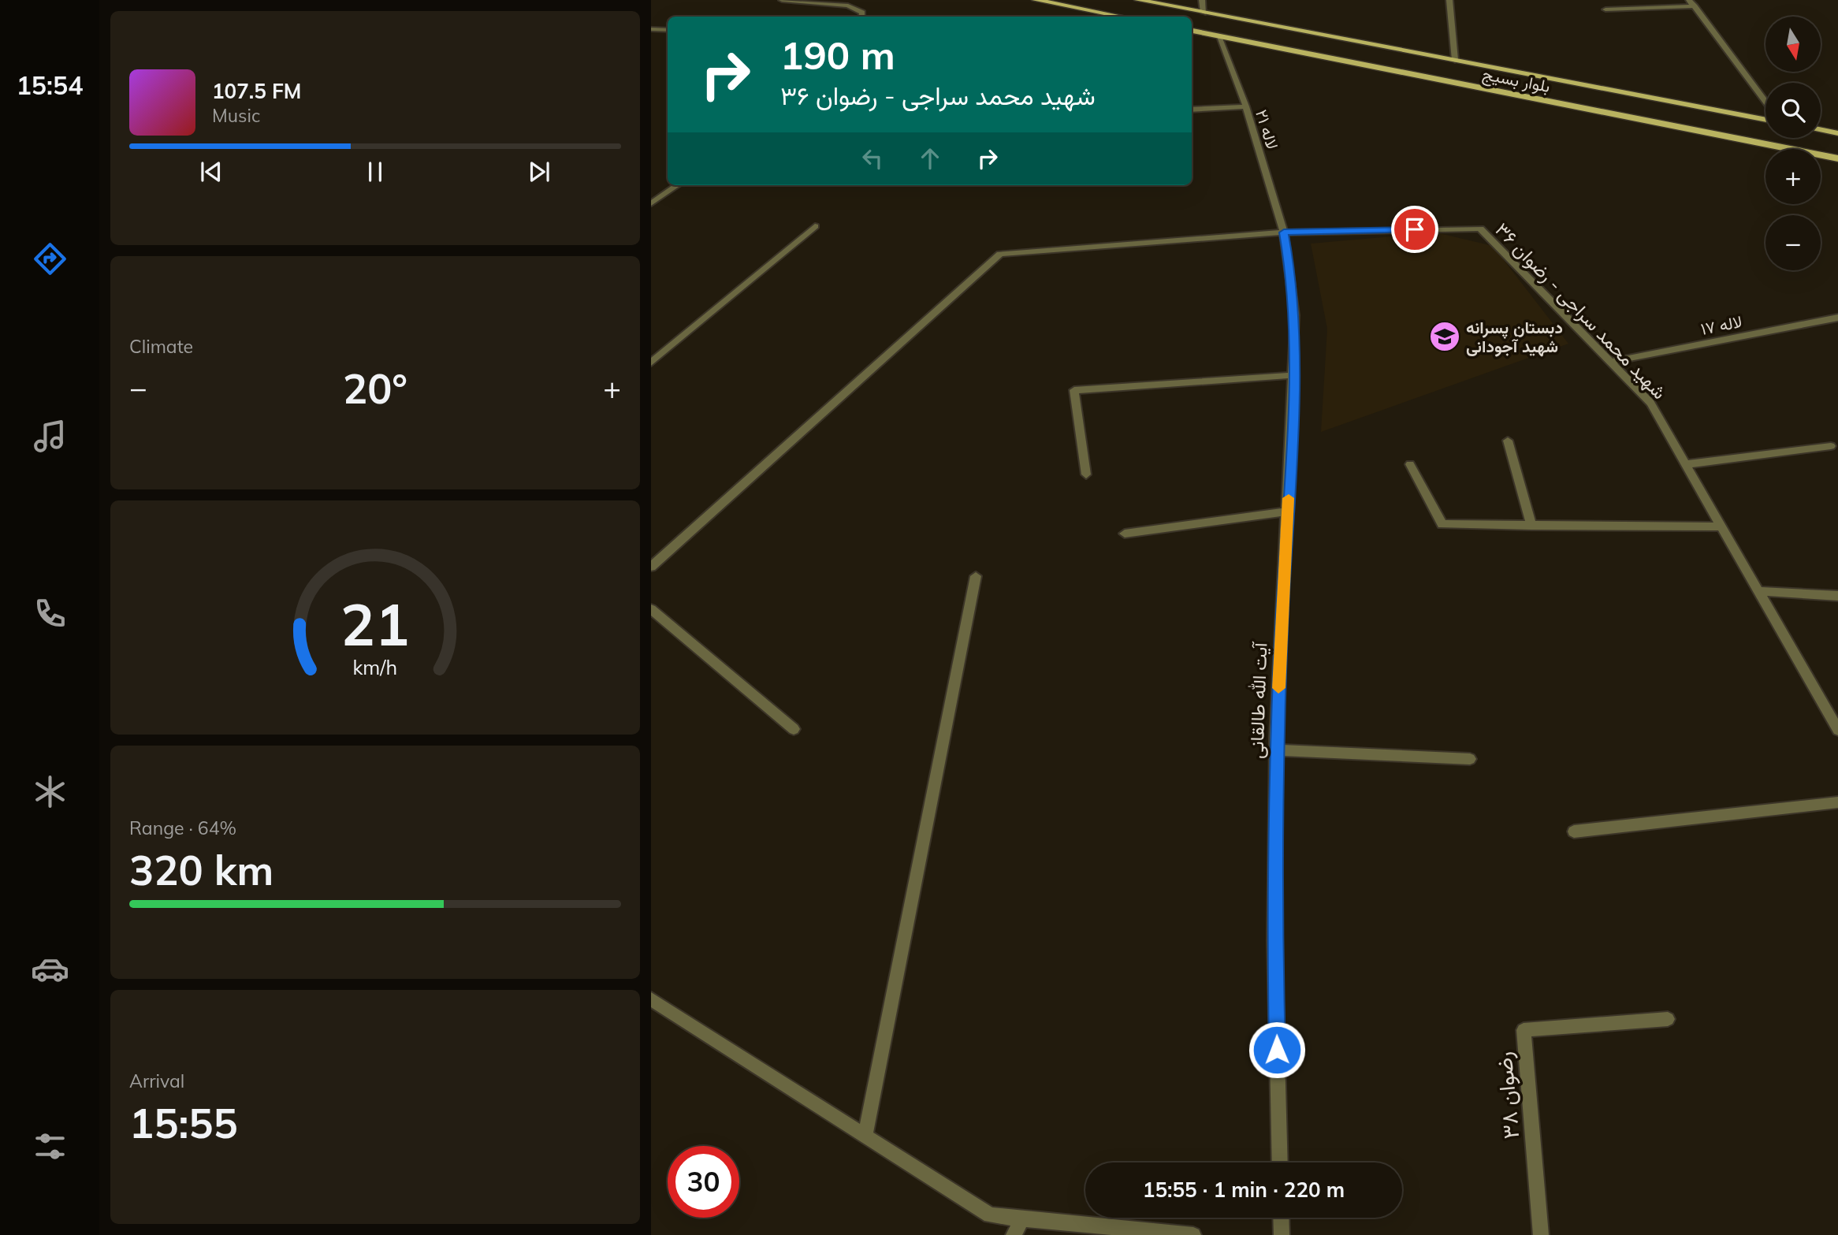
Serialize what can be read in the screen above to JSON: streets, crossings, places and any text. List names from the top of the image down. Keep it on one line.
{"streets":{"main road":["بلوار بسیج"],"street":["لاله ۲۱","شهید محمد سراجی - رضوان ۳۶","لاله ۱۷","آیت الله طالقانی","رضوان ۳۸"]},"crossings":[["بلوار بسیج","لاله ۲۱"],["لاله ۲۱","شهید محمد سراجی - رضوان ۳۶"],["لاله ۲۱","آیت الله طالقانی"],["شهید محمد سراجی - رضوان ۳۶","لاله ۱۷"],["شهید محمد سراجی - رضوان ۳۶","آیت الله طالقانی"]],"places":{"school or university":["دبستان پسرانه شهید آجودانی"]},"north":"bottom","page":{"tabs":"15:54","map_buttons":["+","−"],"turn":["190 m","شهید محمد سراجی - رضوان ۳۶"],"song":["107.5 FM","Music"],"tile":["Climate",["Range · 64%","320 km"],["Arrival","15:55"]],"heat":["−","20°","+"],"limit":"30","trip":"15:55 · 1 min · 220 m","gauge":["21","km/h"]}}
